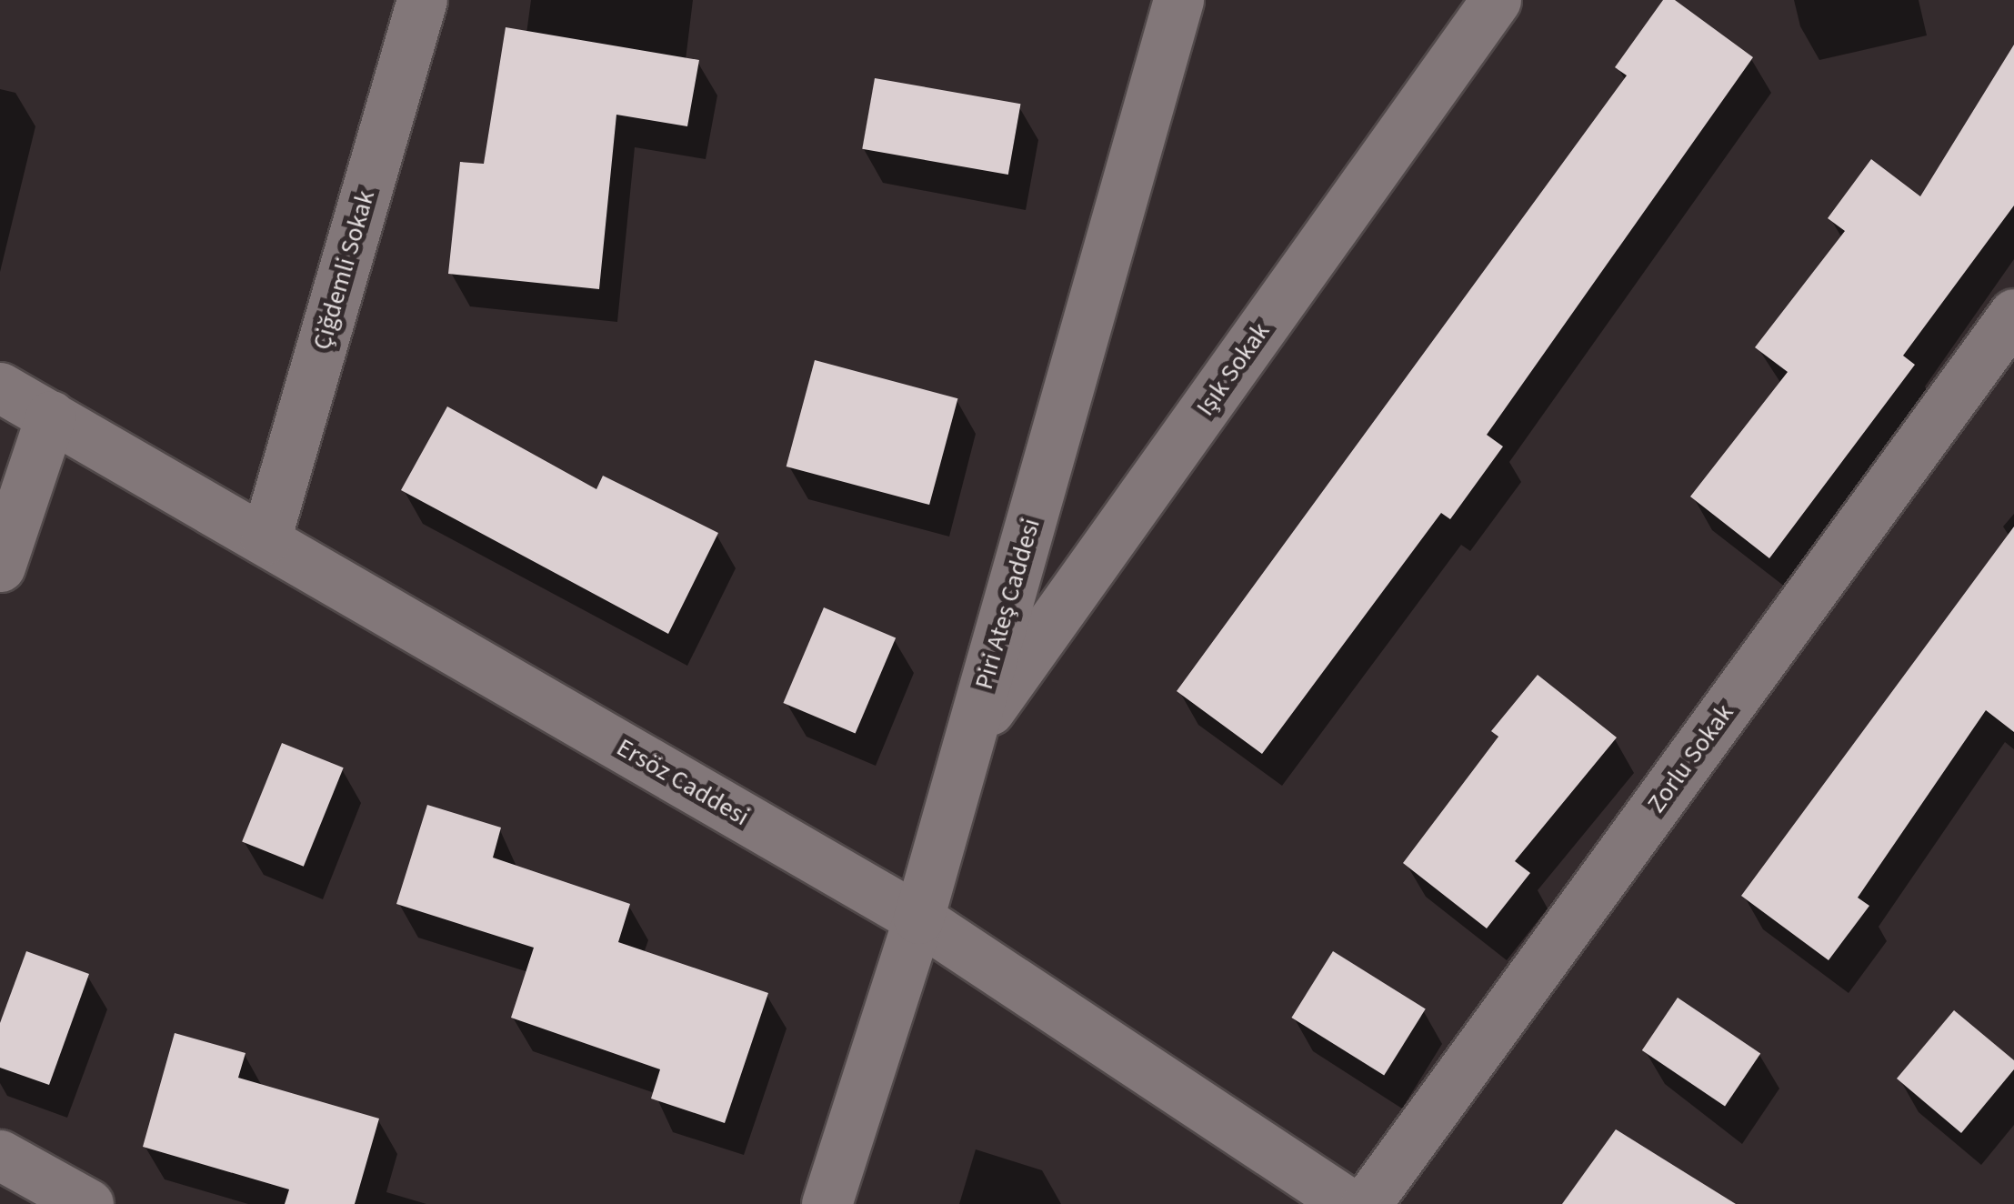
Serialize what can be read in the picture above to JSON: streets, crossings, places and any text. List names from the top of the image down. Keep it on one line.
{"streets":{"street":["Çiğdemli Sokak","Işık Sokak","Piri Ateş Caddesi","Zorlu Sokak","Ersöz Caddesi"]},"crossings":[["Çiğdemli Sokak","Ersöz Caddesi"],["Işık Sokak","Piri Ateş Caddesi"],["Piri Ateş Caddesi","Ersöz Caddesi"]]}
